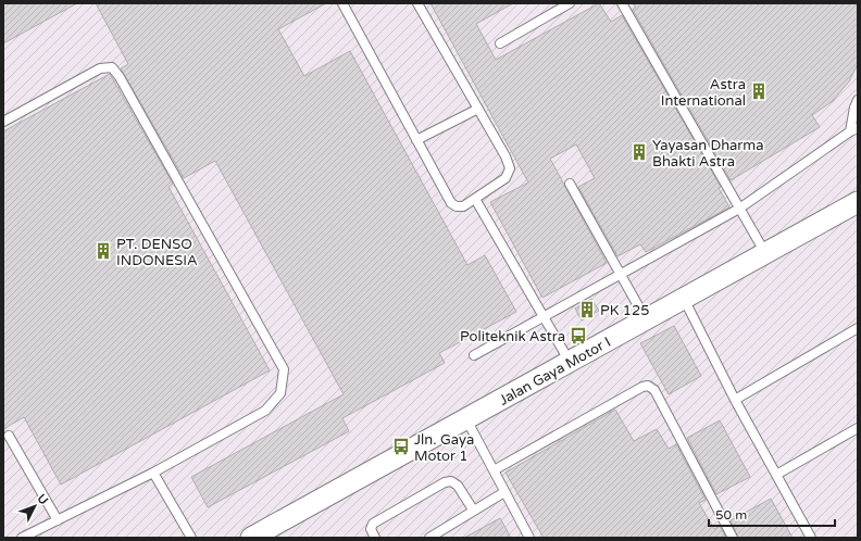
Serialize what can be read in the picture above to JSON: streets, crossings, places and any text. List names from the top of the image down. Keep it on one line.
{"streets":{"street":["Jalan Gaya Motor I"]},"places":{"building":["Astra International","Yayasan Dharma Bhakti Astra","PT. DENSO INDONESIA","PK 125"],"bus stop":["Politeknik Astra","Jln. Gaya Motor 1"]},"scale_bar":"50 m","north":"top right"}
